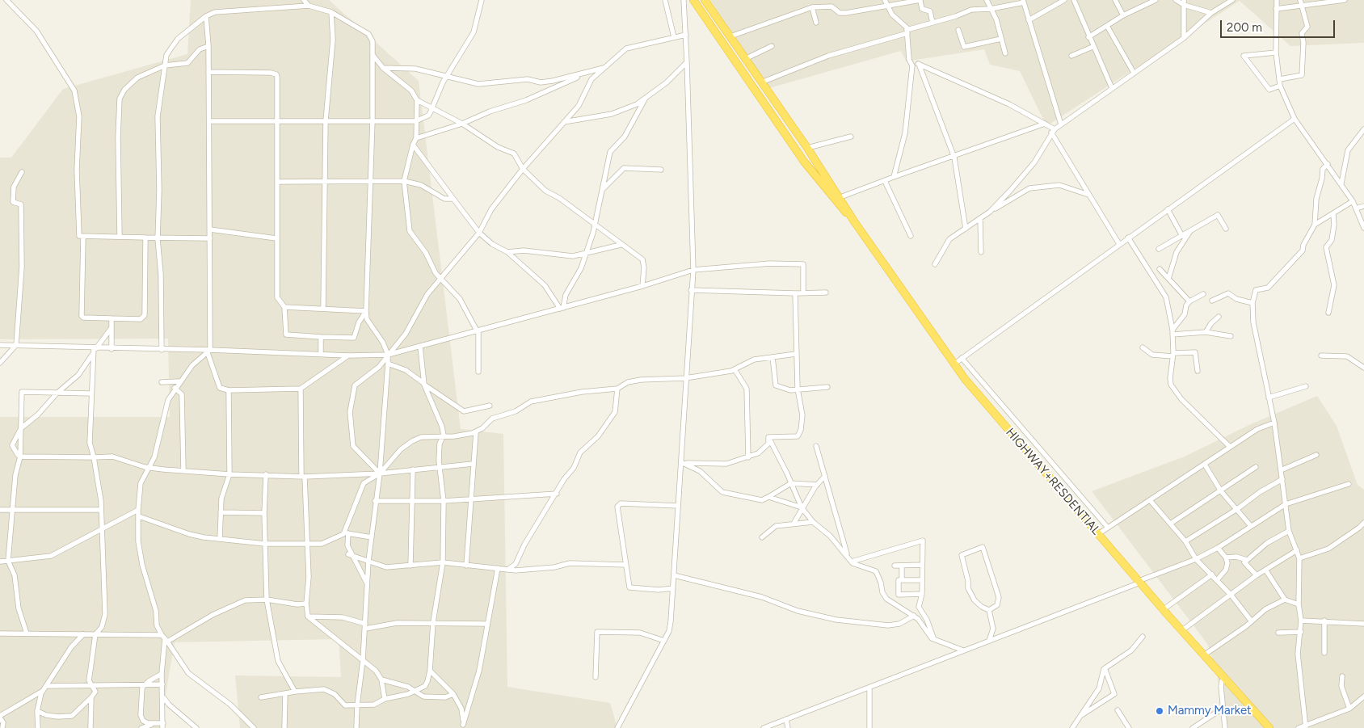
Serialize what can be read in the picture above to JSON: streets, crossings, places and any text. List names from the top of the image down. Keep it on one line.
{"streets":{"highway":["HIGHWAY+RESDENTIAL"]},"places":["Mammy Market"],"scale_bar":"200 m"}
